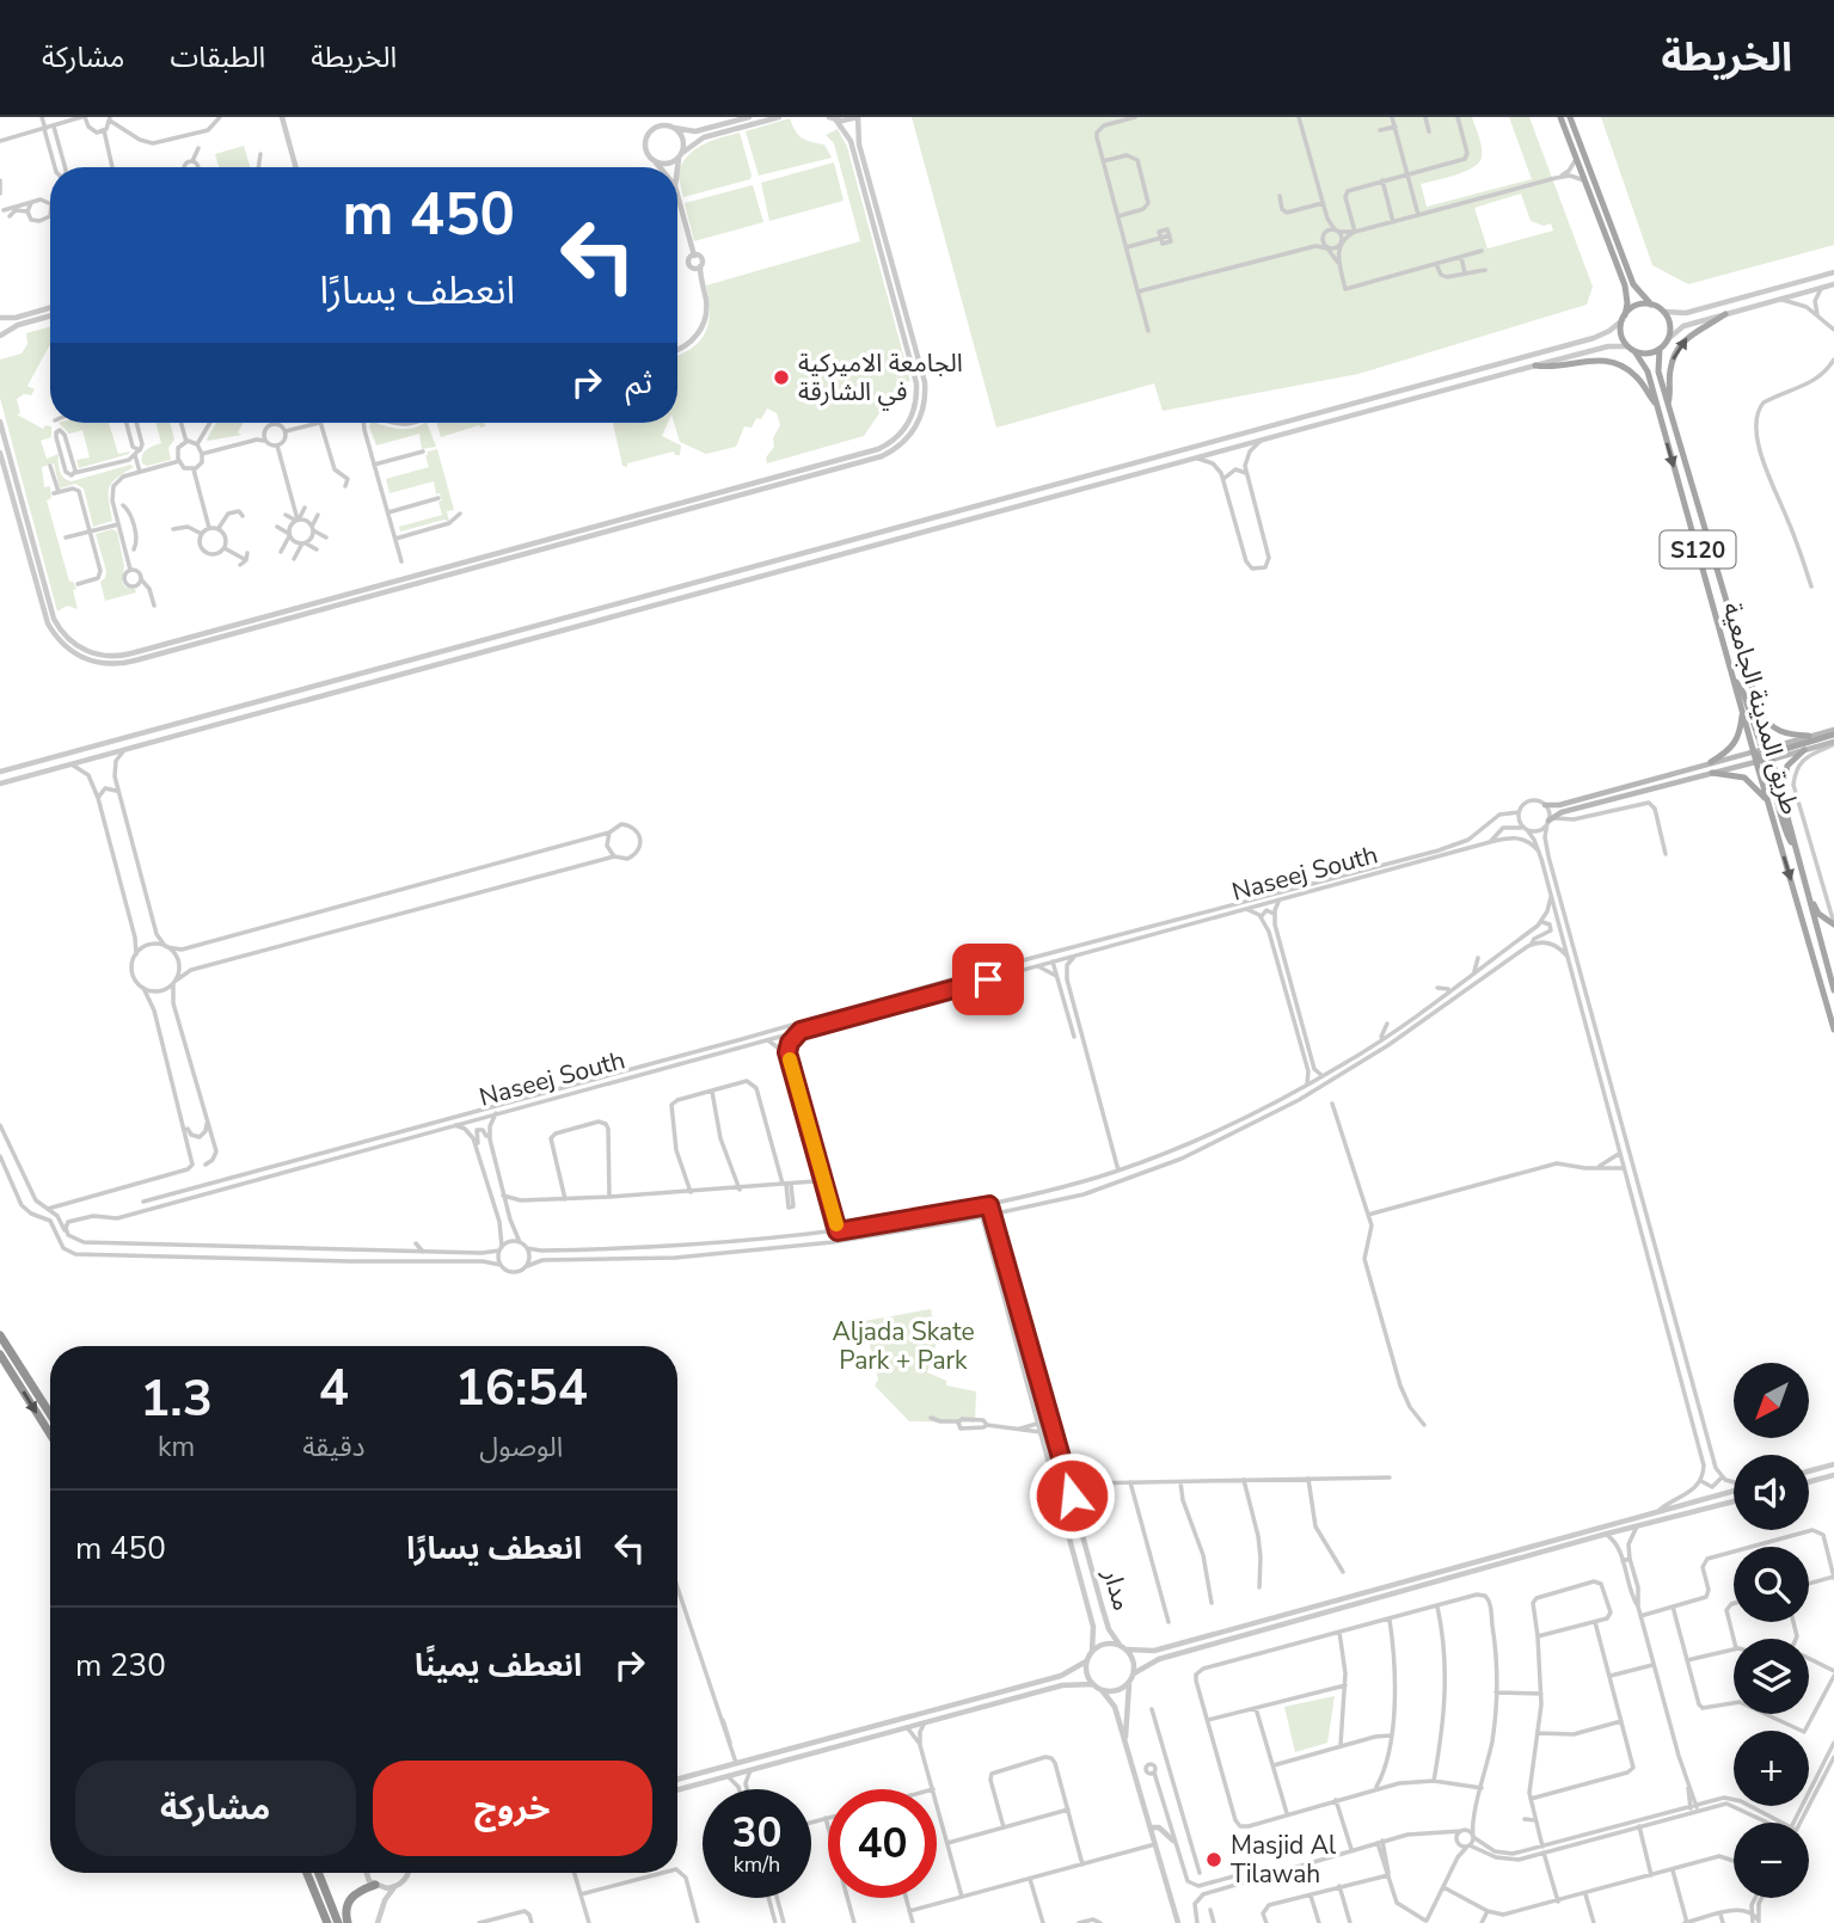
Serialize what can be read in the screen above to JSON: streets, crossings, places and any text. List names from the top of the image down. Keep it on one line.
{"streets":{"main road":["S120","طريق المدينة الجامعية"],"street":["Naseej South","مدار"]},"parks":["Aljada Skate Park + Park"],"places":["الجامعة الاميركية في الشارقة","Masjid Al Tilawah"],"north":"bottom left","page":{"header":"الخريطة","nav":["الخريطة","الطبقات","مشاركة"],"turn":["450 m","انعطف يسارًا"],"then":"ثم","eta":["16:54","الوصول","4","دقيقة","1.3","km"],"map_buttons":["+","−"],"list":[{"name":"انعطف يسارًا","value":"450 m"},{"name":"انعطف يمينًا","value":"230 m"}],"buttons":["خروج","مشاركة"],"speed":"30 km/h","limit":"40"}}
